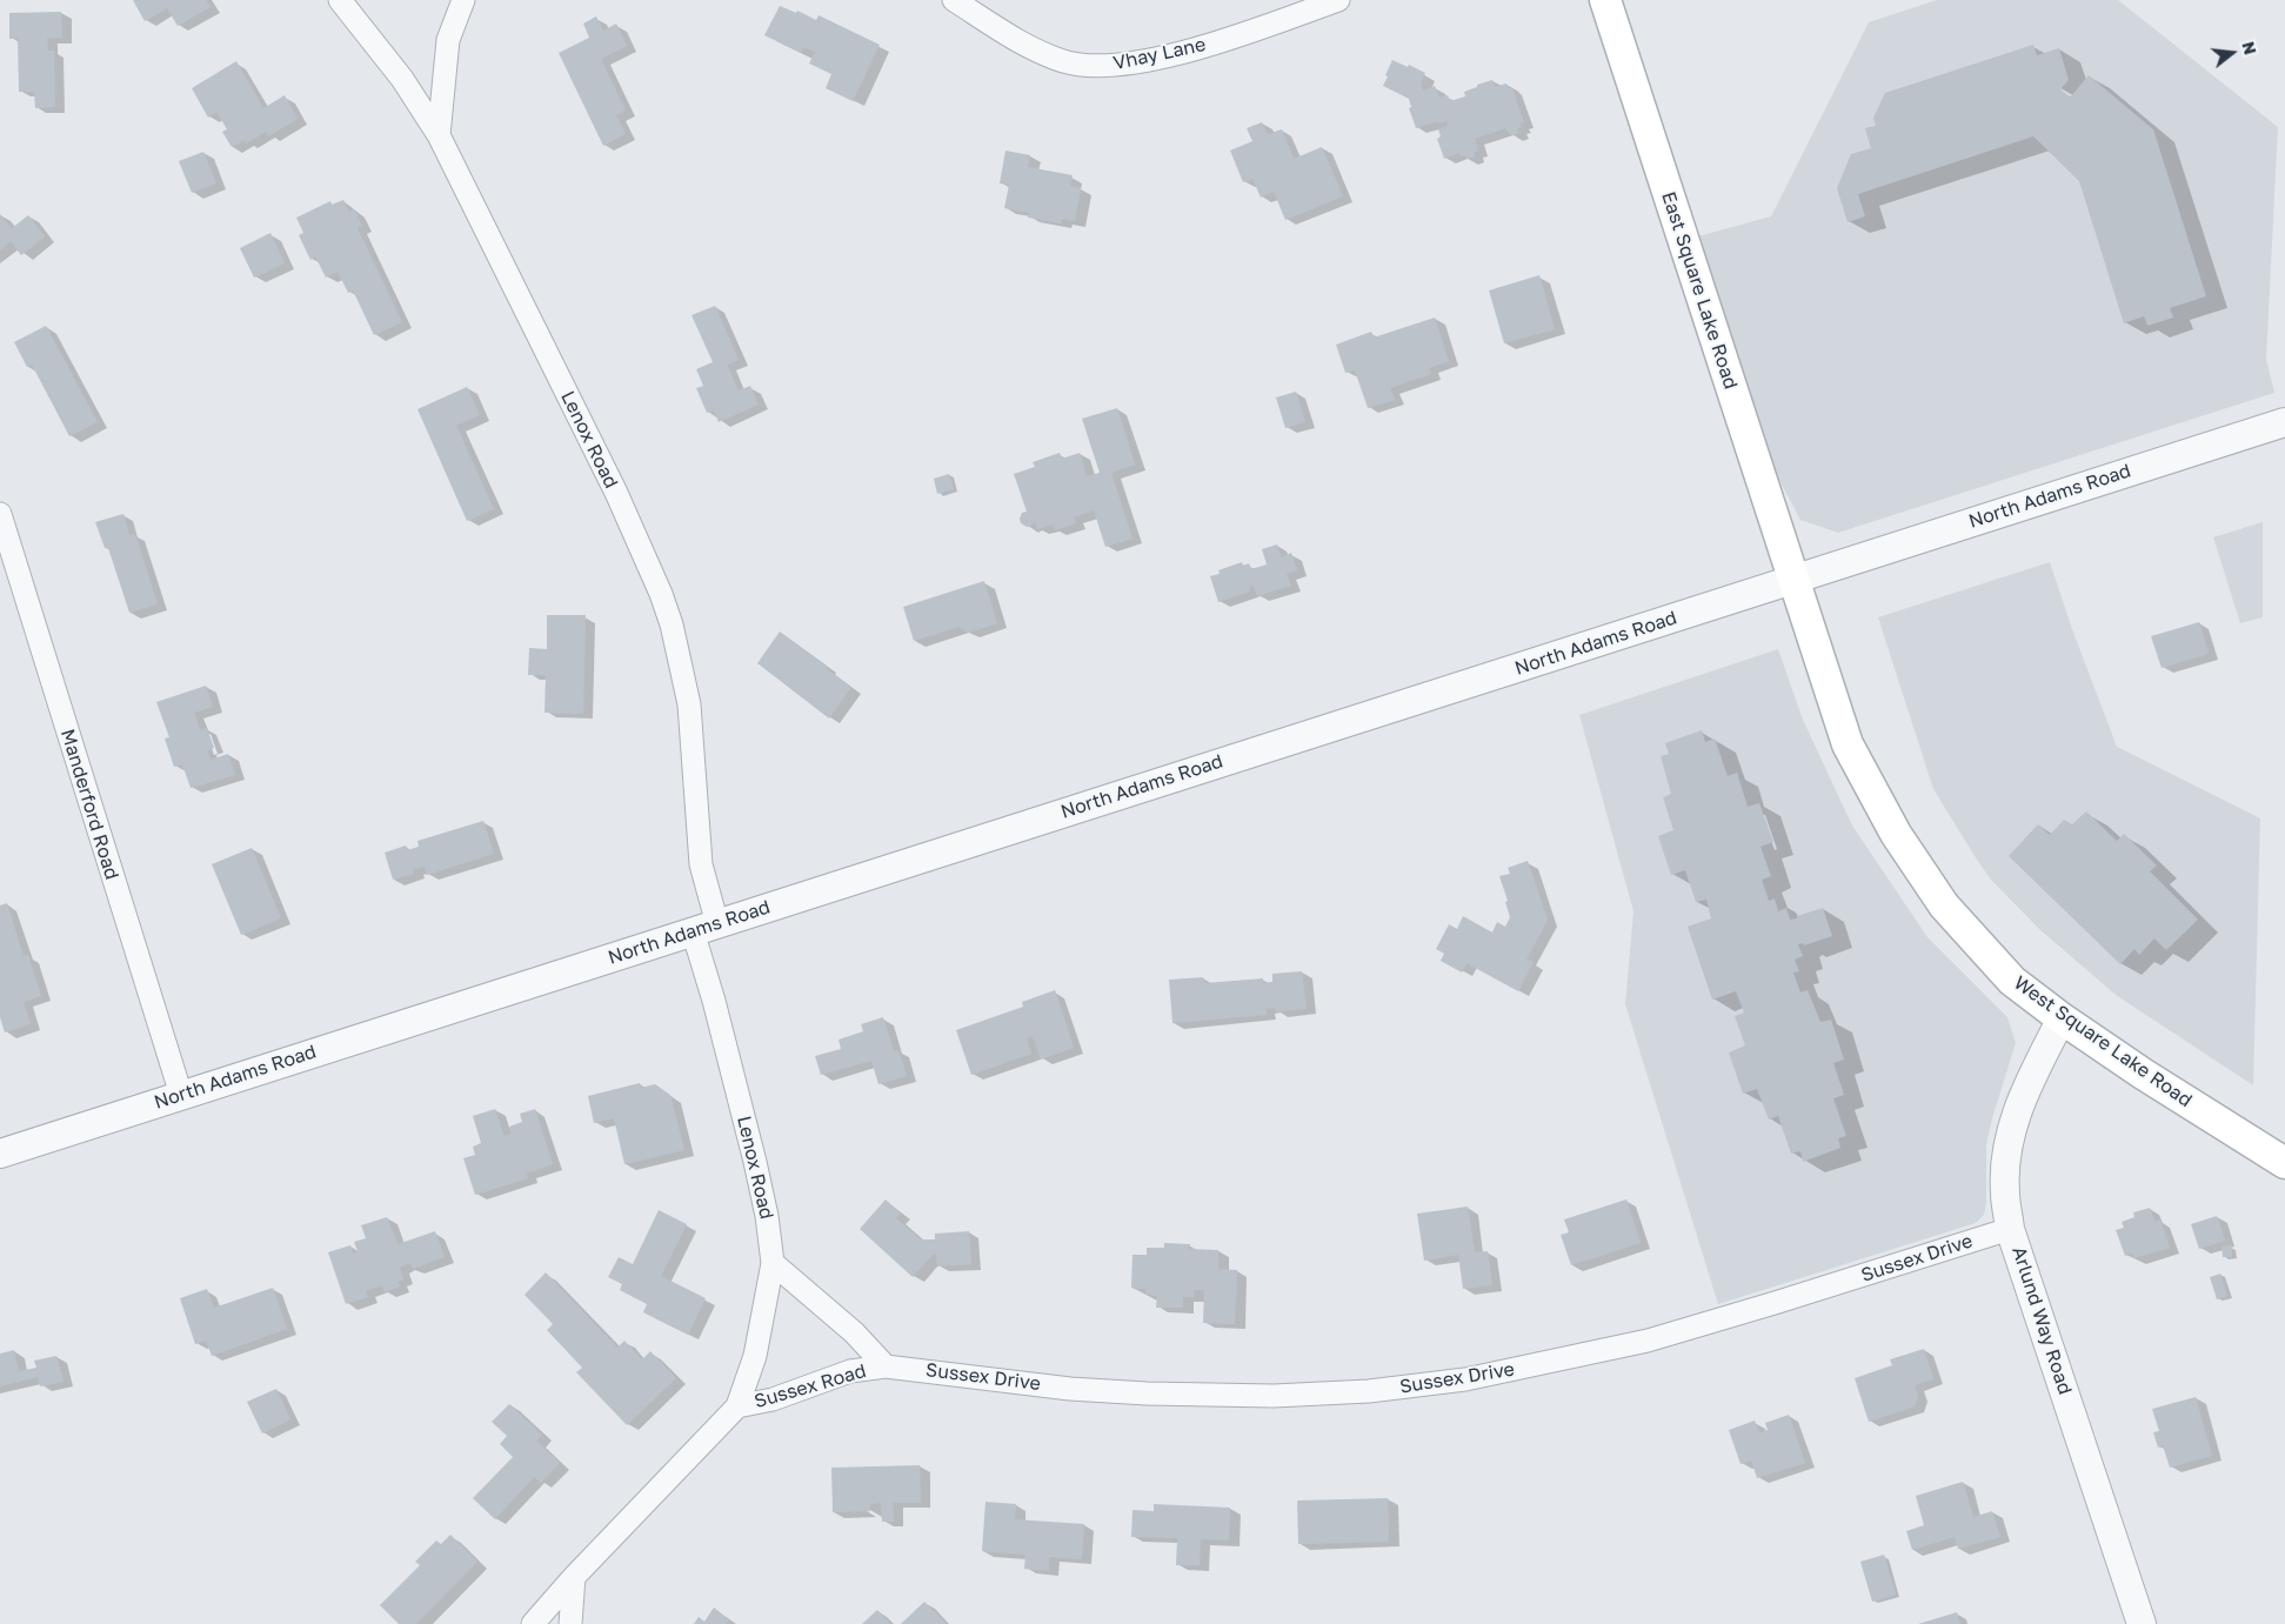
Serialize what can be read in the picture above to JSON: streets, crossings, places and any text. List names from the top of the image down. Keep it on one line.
{"streets":{"main road":["East Square Lake Road","West Square Lake Road"],"street":["Vhay Lane","Lenox Road","North Adams Road","Manderford Road","Sussex Drive","Arlund Way Road","Sussex Road"]},"crossings":[["East Square Lake Road","North Adams Road"],["East Square Lake Road","West Square Lake Road"],["Lenox Road","North Adams Road"],["Lenox Road","Sussex Road"],["North Adams Road","Manderford Road"],["North Adams Road","West Square Lake Road"],["West Square Lake Road","Arlund Way Road"],["Sussex Drive","Arlund Way Road"],["Sussex Drive","Sussex Road"]],"north":"right"}
